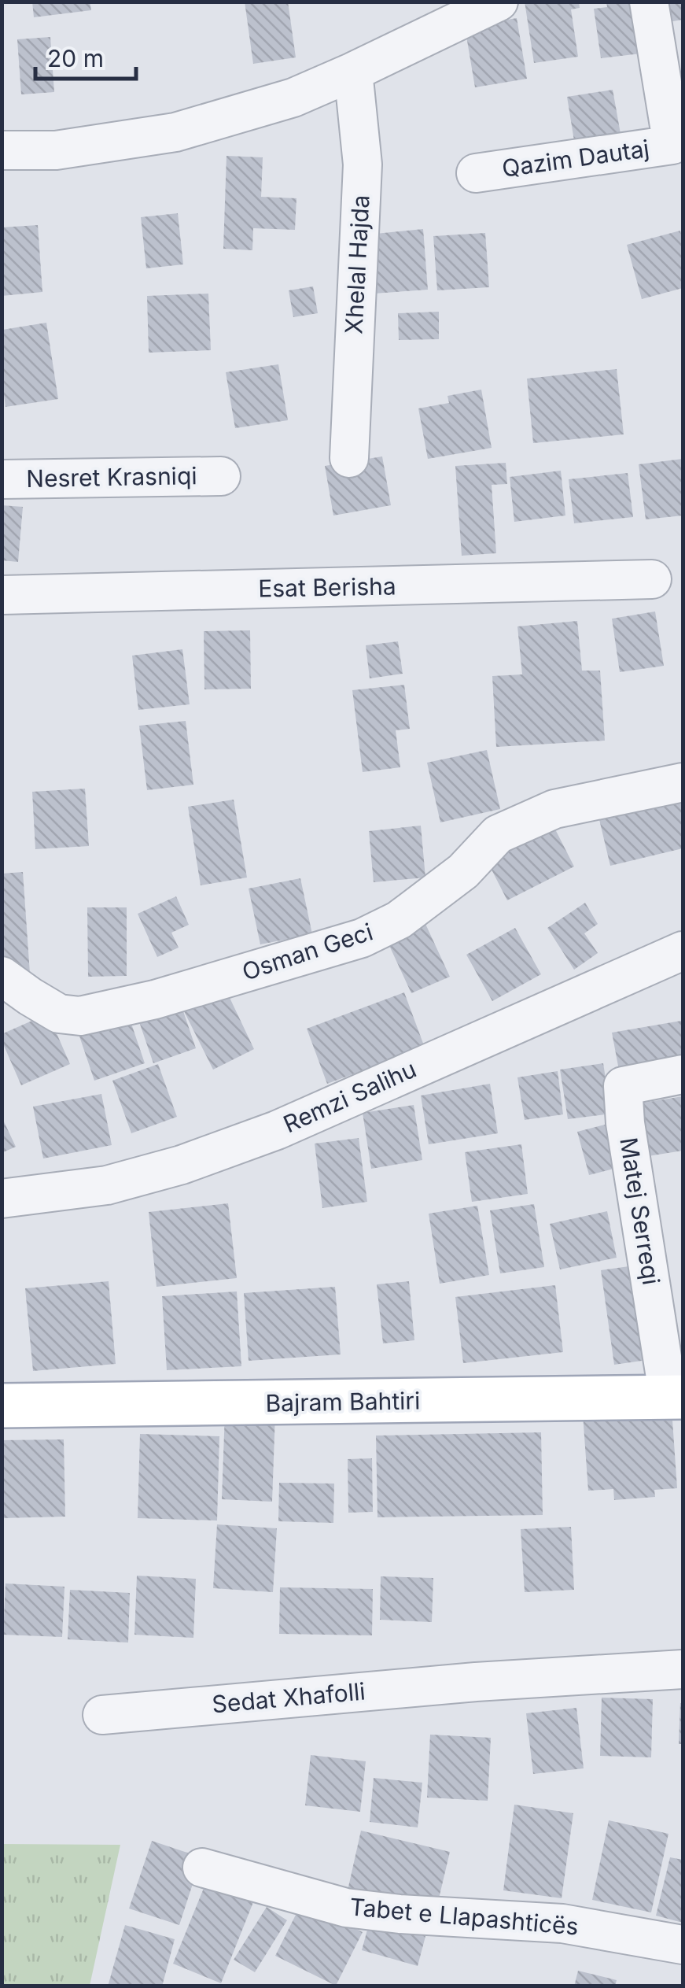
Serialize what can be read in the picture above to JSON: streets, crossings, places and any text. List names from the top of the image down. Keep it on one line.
{"streets":{"main road":["Bajram Bahtiri"],"street":["Qazim Dautaj","Xhelal Hajda","Nesret Krasniqi","Esat Berisha","Osman Geci","Remzi Salihu","Matej Serreqi","Sedat Xhafolli","Tabet e Llapashticës"]},"crossings":[["Matej Serreqi","Bajram Bahtiri"]],"scale_bar":"20 m"}
